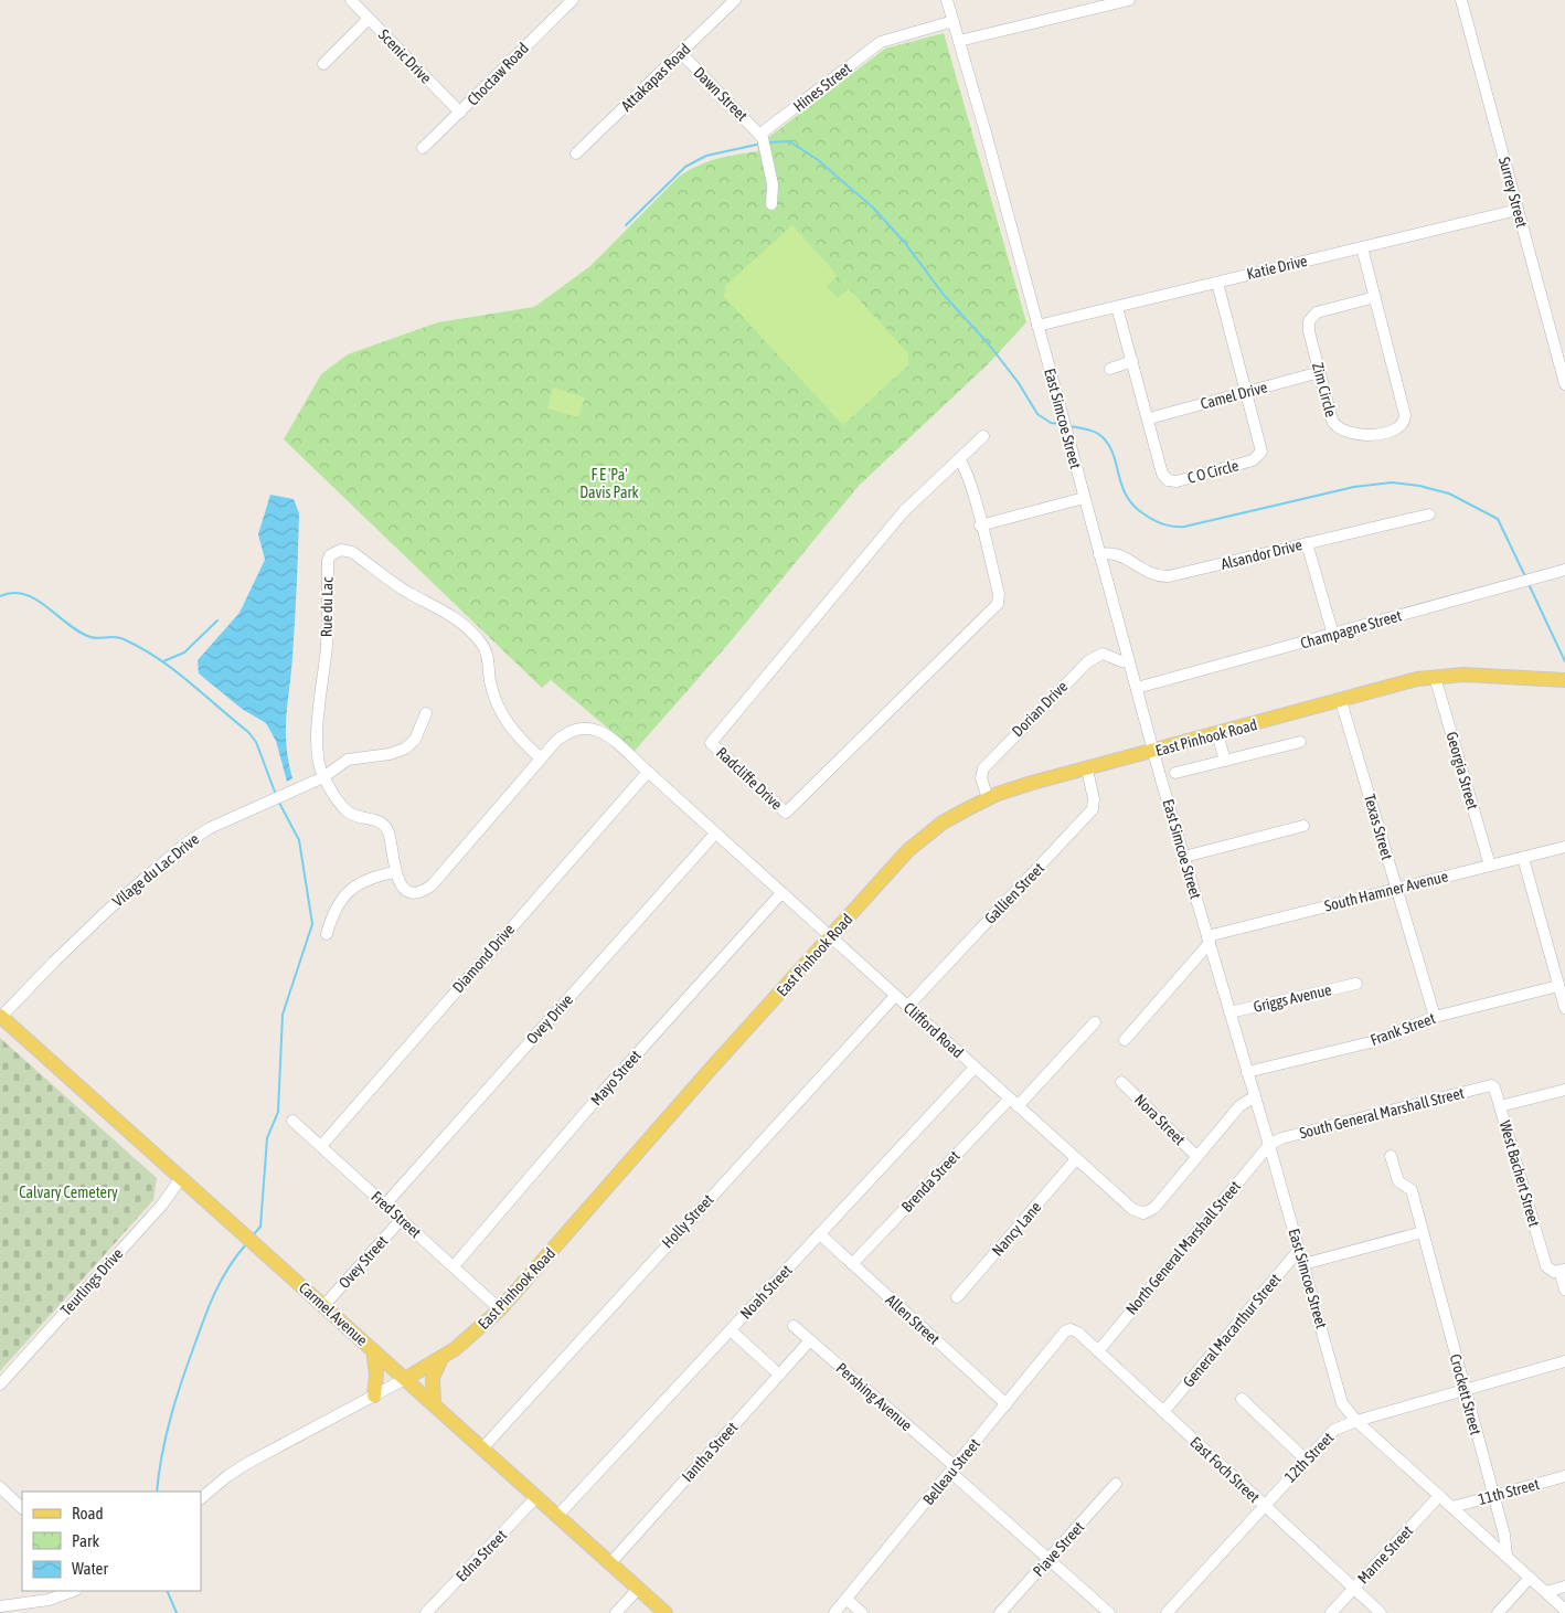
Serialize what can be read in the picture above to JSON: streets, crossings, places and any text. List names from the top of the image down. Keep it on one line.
{"streets":{"main road":["East Pinhook Road","Carmel Avenue"],"street":["Scenic Drive","Choctaw Road","Attakapas Road","Hines Street","Dawn Street","Surrey Street","Katie Drive","Zim Circle","Camel Drive","East Simcoe Street","C O Circle","Alsandor Drive","Rue du Lac","Champagne Street","Dorian Drive","Georgia Street","Radcliffe Drive","Texas Street","Vilage du Lac Drive","South Hamner Avenue","Gallien Street","Diamond Drive","Griggs Avenue","Ovey Drive","Frank Street","Clifford Road","Mayo Street","South General Marshall Street","Nora Street","West Bachert Street","Brenda Street","Fred Street","Holly Street","Nancy Lane","North General Marshall Street","Ovey Street","Teurlings Drive","Noah Street","Allen Street","General Macarthur Street","Crockett Street","Pershing Avenue","Iantha Street","12th Street","East Foch Street","Belleau Street","11th Street","Piave Street","Marne Street","Edna Street"]},"crossings":[["Scenic Drive","Choctaw Road"],["Attakapas Road","Dawn Street"],["Hines Street","Dawn Street"],["Hines Street","East Simcoe Street"],["Surrey Street","Katie Drive"],["Katie Drive","Zim Circle"],["Katie Drive","East Simcoe Street"],["Katie Drive","C O Circle"],["Zim Circle","Camel Drive"],["Camel Drive","C O Circle"],["East Simcoe Street","Alsandor Drive"],["East Simcoe Street","Champagne Street"],["East Simcoe Street","Dorian Drive"],["East Simcoe Street","East Pinhook Road"],["East Simcoe Street","South Hamner Avenue"],["East Simcoe Street","Griggs Avenue"],["East Simcoe Street","Frank Street"],["East Simcoe Street","Clifford Road"],["East Simcoe Street","South General Marshall Street"],["East Simcoe Street","North General Marshall Street"],["East Simcoe Street","General Macarthur Street"],["East Simcoe Street","Crockett Street"],["East Simcoe Street","12th Street"],["East Simcoe Street","11th Street"],["East Simcoe Street","Marne Street"],["Rue du Lac","Vilage du Lac Drive"],["Rue du Lac","Clifford Road"],["Dorian Drive","East Pinhook Road"],["East Pinhook Road","Georgia Street"],["East Pinhook Road","Texas Street"],["East Pinhook Road","Gallien Street"],["East Pinhook Road","Clifford Road"],["East Pinhook Road","Fred Street"],["East Pinhook Road","Carmel Avenue"],["Georgia Street","South Hamner Avenue"],["Texas Street","South Hamner Avenue"],["Texas Street","Frank Street"],["Vilage du Lac Drive","Carmel Avenue"],["Gallien Street","Clifford Road"],["Diamond Drive","Clifford Road"],["Diamond Drive","Fred Street"],["Ovey Drive","Clifford Road"],["Ovey Drive","Fred Street"],["Clifford Road","Mayo Street"],["Clifford Road","Nora Street"],["Clifford Road","Brenda Street"],["Clifford Road","Holly Street"],["Clifford Road","Nancy Lane"],["Clifford Road","Noah Street"],["Mayo Street","Fred Street"],["South General Marshall Street","West Bachert Street"],["South General Marshall Street","North General Marshall Street"],["Brenda Street","Allen Street"],["Fred Street","Ovey Street"],["Holly Street","Carmel Avenue"],["North General Marshall Street","East Foch Street"],["Ovey Street","Carmel Avenue"],["Teurlings Drive","Carmel Avenue"],["Noah Street","Carmel Avenue"],["Noah Street","Allen Street"],["Carmel Avenue","Iantha Street"],["Carmel Avenue","Edna Street"],["Allen Street","Belleau Street"],["General Macarthur Street","East Foch Street"],["Crockett Street","12th Street"],["Crockett Street","11th Street"],["Pershing Avenue","Iantha Street"],["Pershing Avenue","Belleau Street"],["Pershing Avenue","Piave Street"],["12th Street","East Foch Street"],["East Foch Street","Belleau Street"],["East Foch Street","Marne Street"]],"parks":["F E 'Pa' Davis Park","Calvary Cemetery"],"legend":["Road","Park","Water"]}
